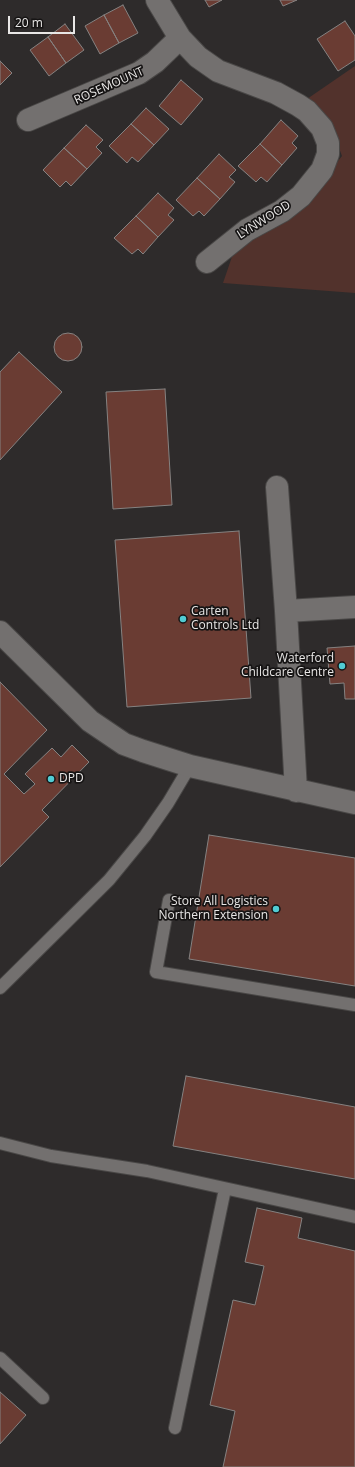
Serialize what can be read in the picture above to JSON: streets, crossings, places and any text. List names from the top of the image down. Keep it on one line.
{"streets":{"street":["ROSEMOUNT","LYNWOOD"]},"crossings":[["ROSEMOUNT","LYNWOOD"]],"places":["Carten Controls Ltd","Waterford Childcare Centre","DPD","Store All Logistics Northern Extension"],"scale_bar":"20 m"}
